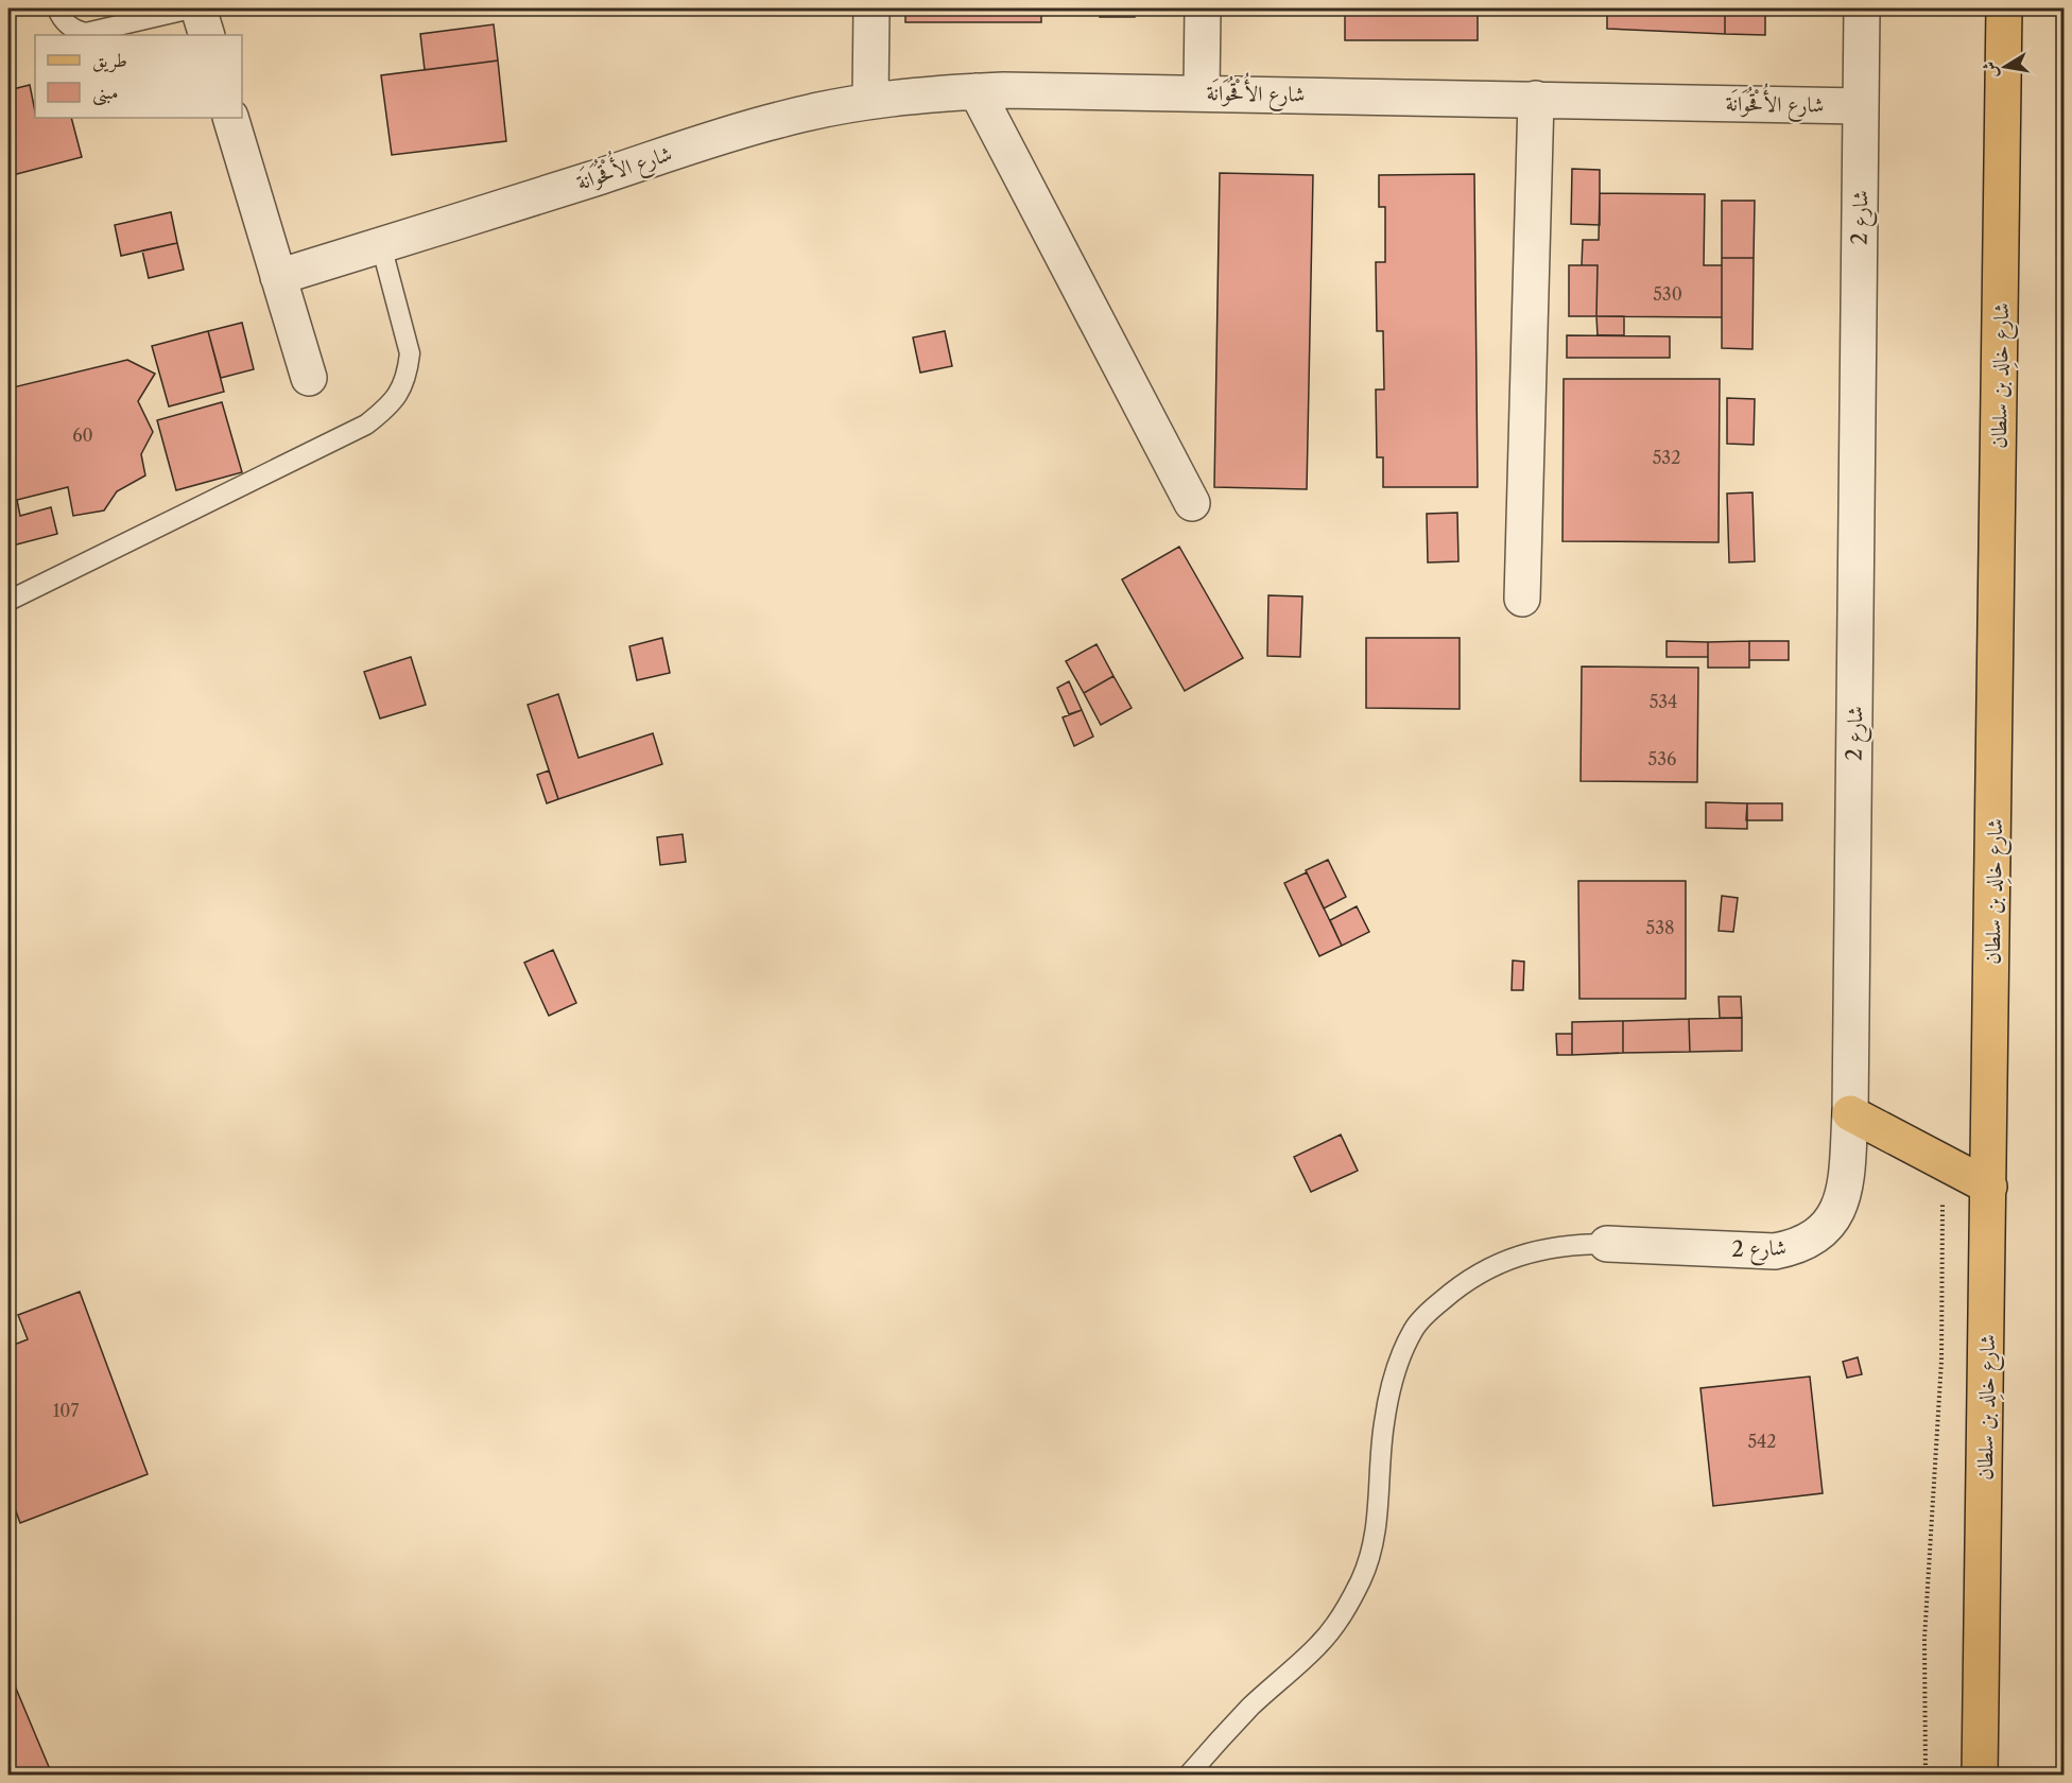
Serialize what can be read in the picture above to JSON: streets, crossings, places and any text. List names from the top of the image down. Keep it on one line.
{"streets":{"main road":["شارع خالِد بن سلطان"],"street":["شارع الأُقْحُوَانَة","شارع 2"]},"crossings":[["شارع الأُقْحُوَانَة","شارع 2"]],"house_numbers":["530","60","532","534","536","538","107","542"],"legend":["طريق","مبنى"],"north":"left"}
